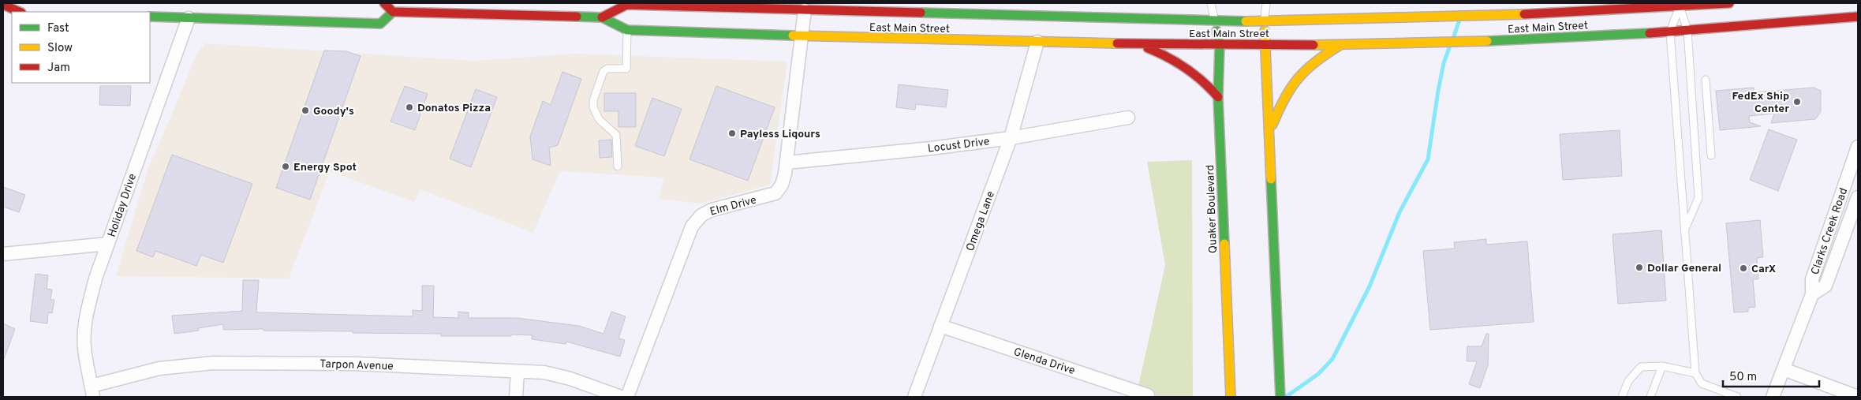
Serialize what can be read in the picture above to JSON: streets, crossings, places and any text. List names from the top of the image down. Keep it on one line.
{"streets":{"main road":["East Main Street","Quaker Boulevard"],"street":["Locust Drive","Holiday Drive","Elm Drive","Omega Lane","Clarks Creek Road","Glenda Drive","Tarpon Avenue"]},"crossings":[["East Main Street","Elm Drive"],["East Main Street","Quaker Boulevard"],["East Main Street","Omega Lane"],["Locust Drive","Elm Drive"],["Locust Drive","Omega Lane"],["Holiday Drive","Tarpon Avenue"],["Omega Lane","Glenda Drive"]],"places":["FedEx Ship Center","Donatos Pizza","Goody's","Payless Liqours","Energy Spot","Dollar General","CarX"],"legend":["Fast","Slow","Jam"],"scale_bar":"50 m"}
